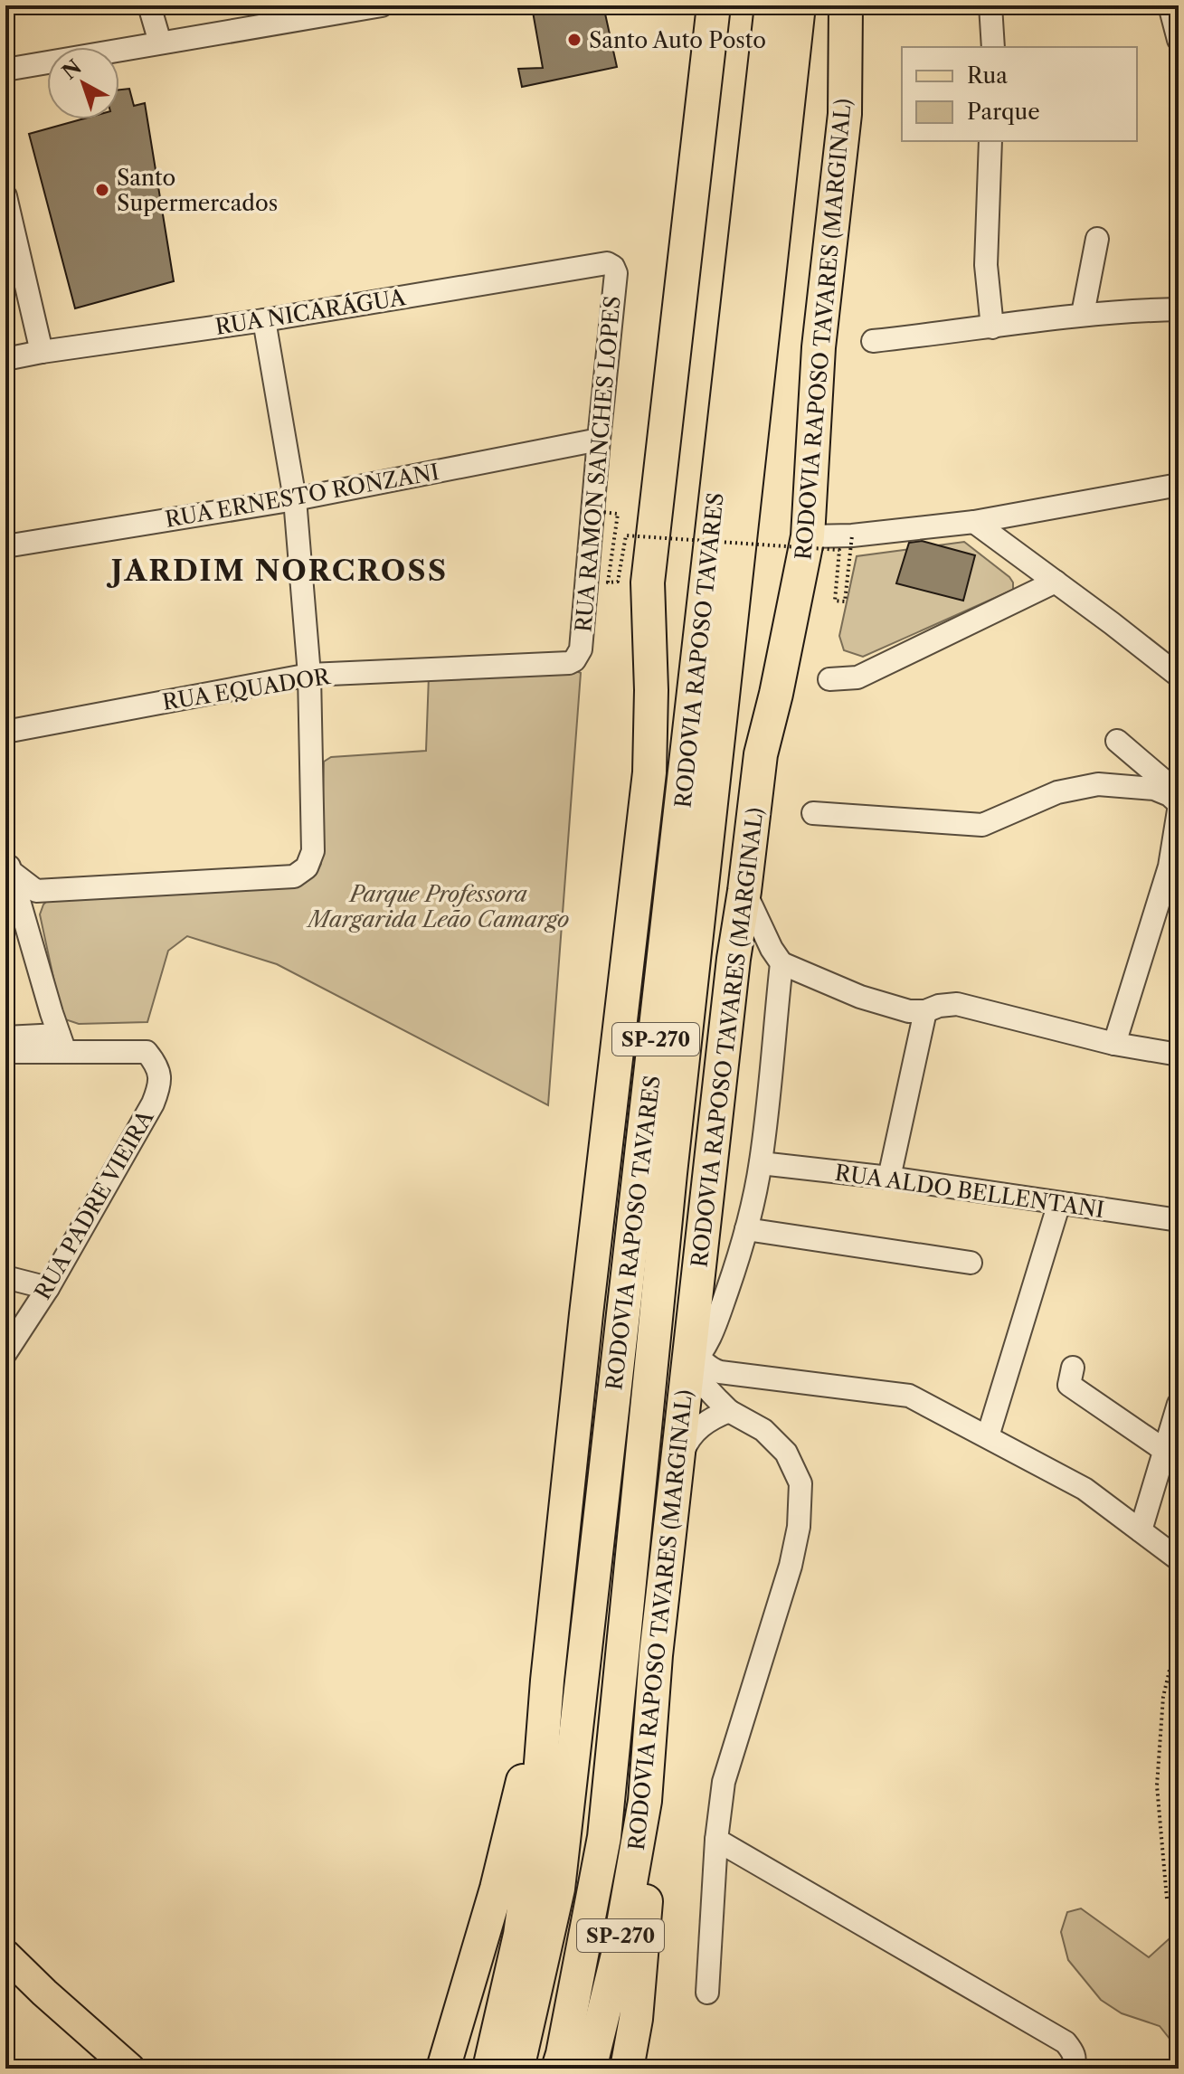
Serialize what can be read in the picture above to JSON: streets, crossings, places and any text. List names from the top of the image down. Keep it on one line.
{"streets":{"highway":["RODOVIA RAPOSO TAVARES (MARGINAL)","RODOVIA RAPOSO TAVARES","SP-270"],"street":["RUA NICARÁGUA","RUA RAMON SANCHES LOPES","RUA ERNESTO RONZANI","RUA EQUADOR","RUA ALDO BELLENTANI","RUA PADRE VIEIRA"]},"crossings":[["RUA NICARÁGUA","RUA RAMON SANCHES LOPES"],["RUA RAMON SANCHES LOPES","RUA ERNESTO RONZANI"],["RUA RAMON SANCHES LOPES","RUA EQUADOR"]],"districts":["JARDIM NORCROSS"],"parks":["Parque Professora Margarida Leão Camargo"],"places":["Santo Auto Posto","Santo Supermercados"],"legend":["Rua","Parque"],"north":"top left"}
